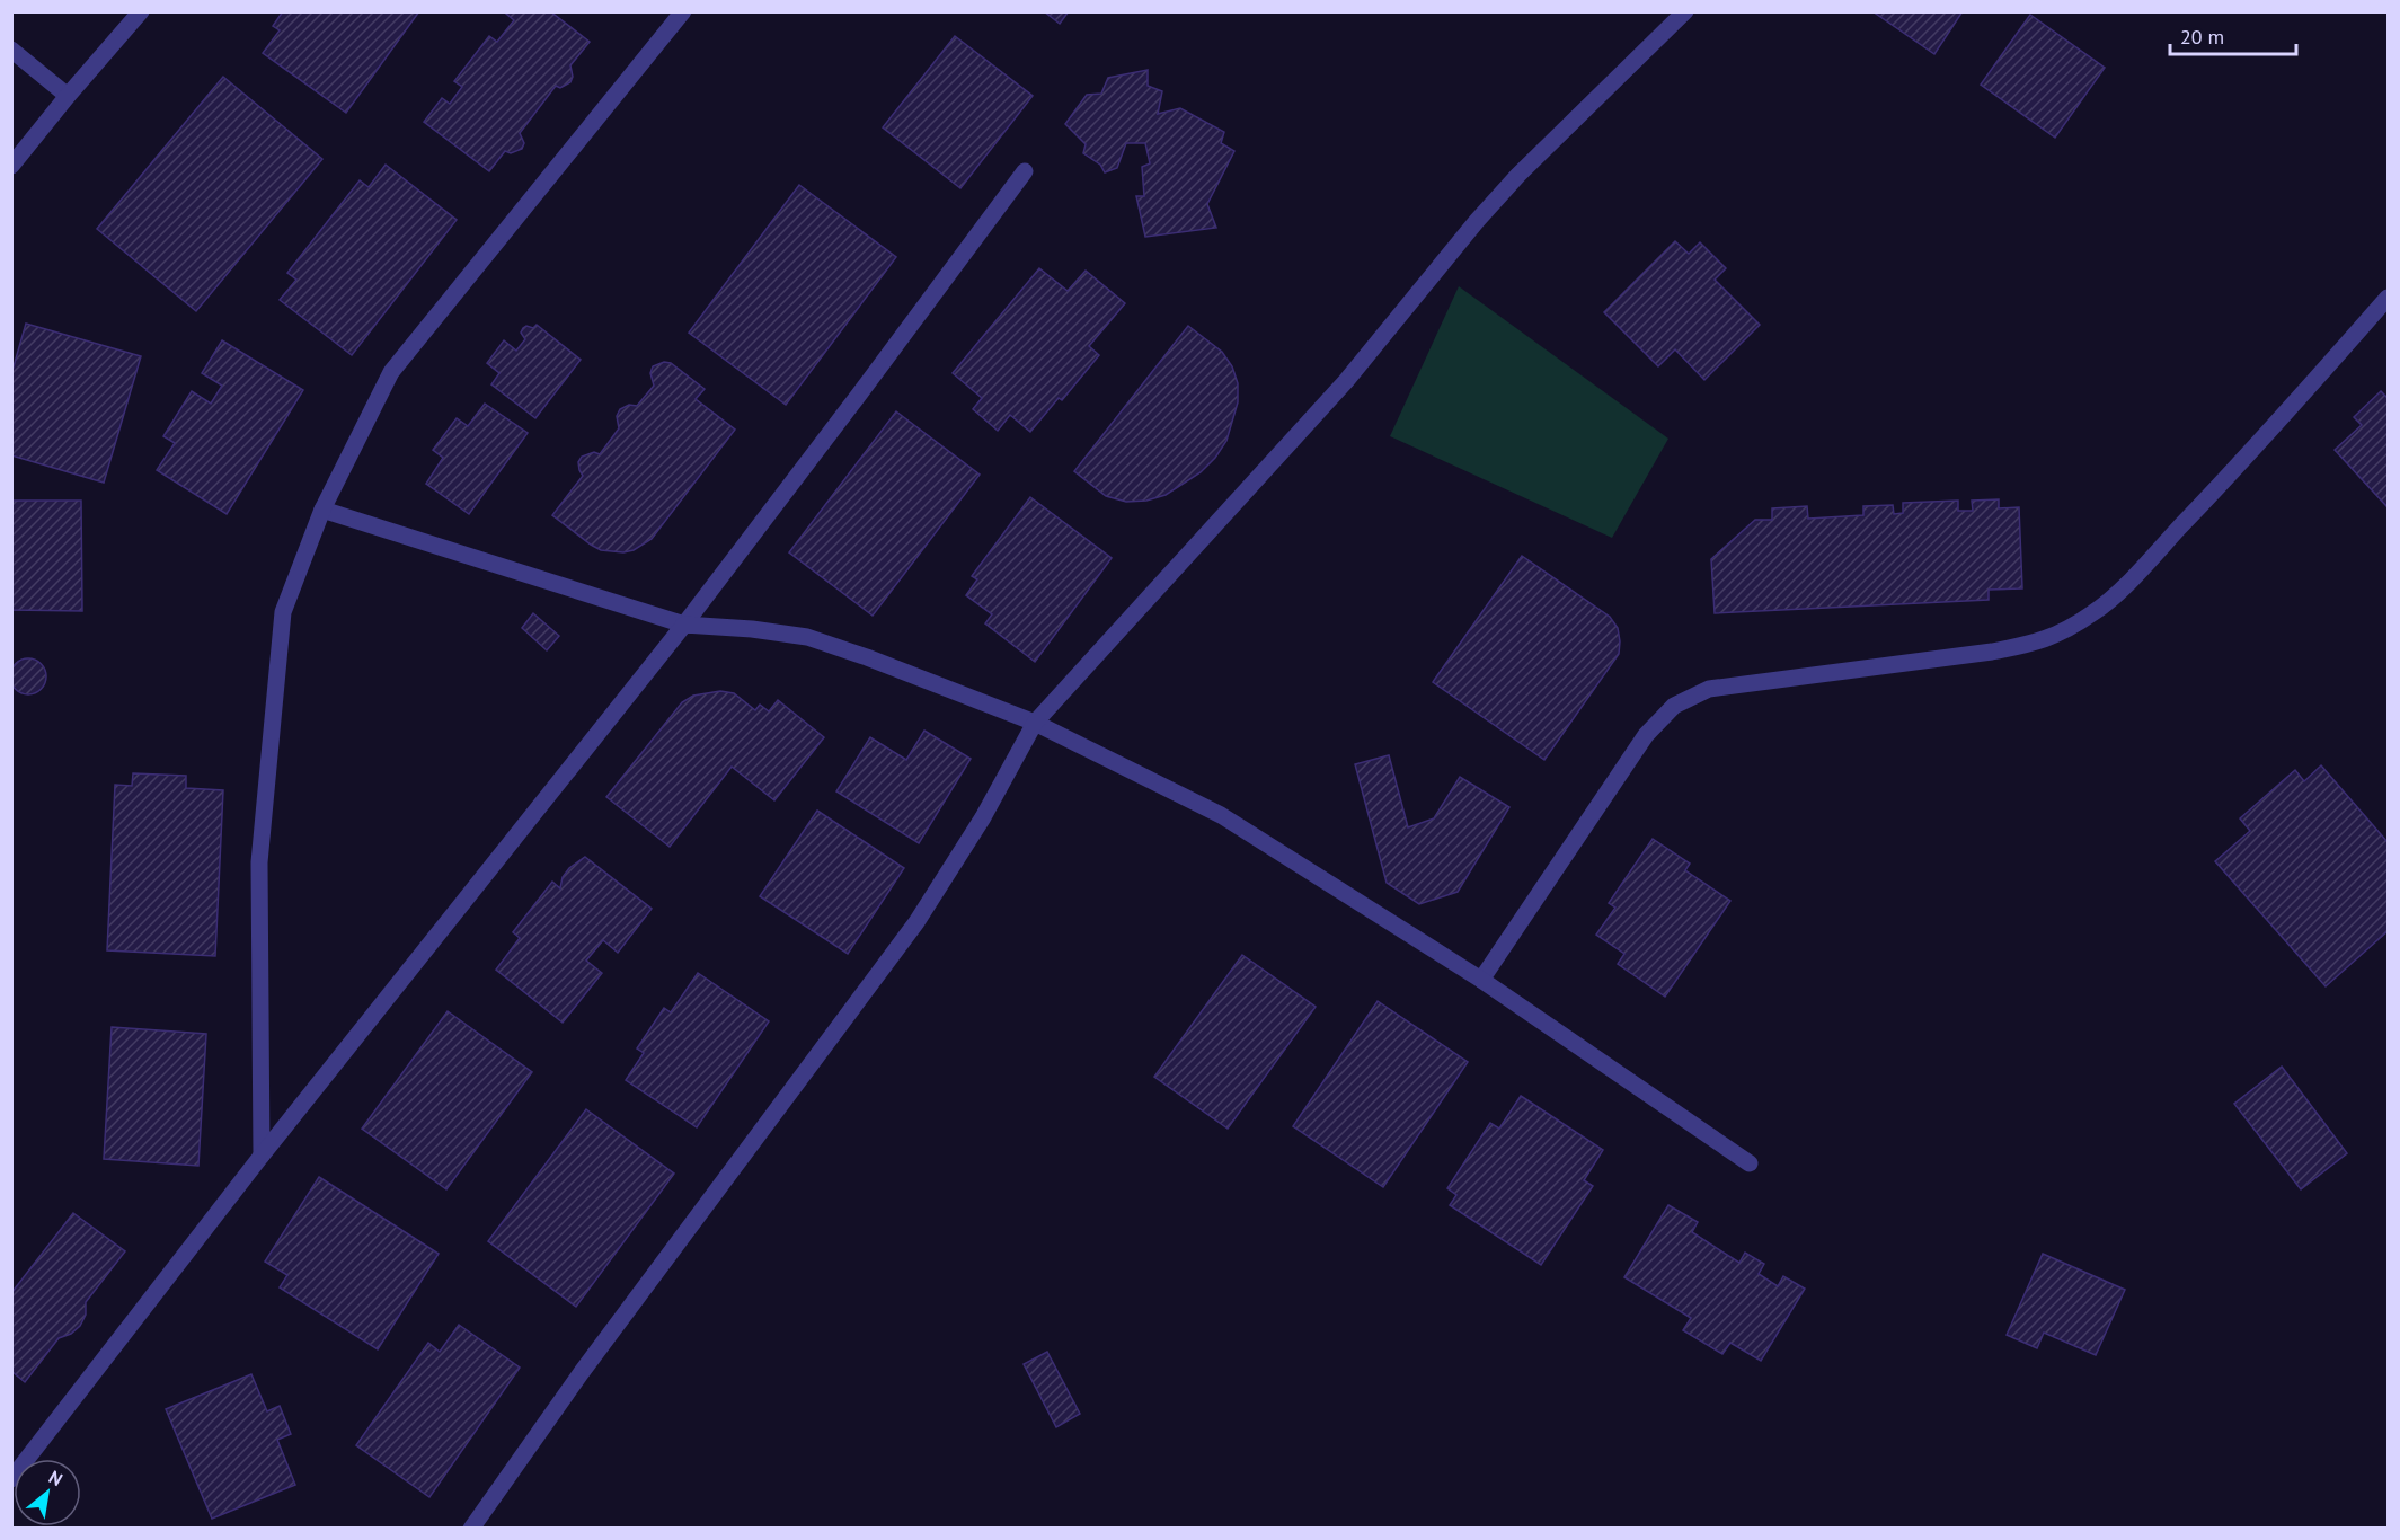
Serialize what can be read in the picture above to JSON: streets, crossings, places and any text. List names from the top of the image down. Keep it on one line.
{"scale_bar":"20 m","north":"top right"}
